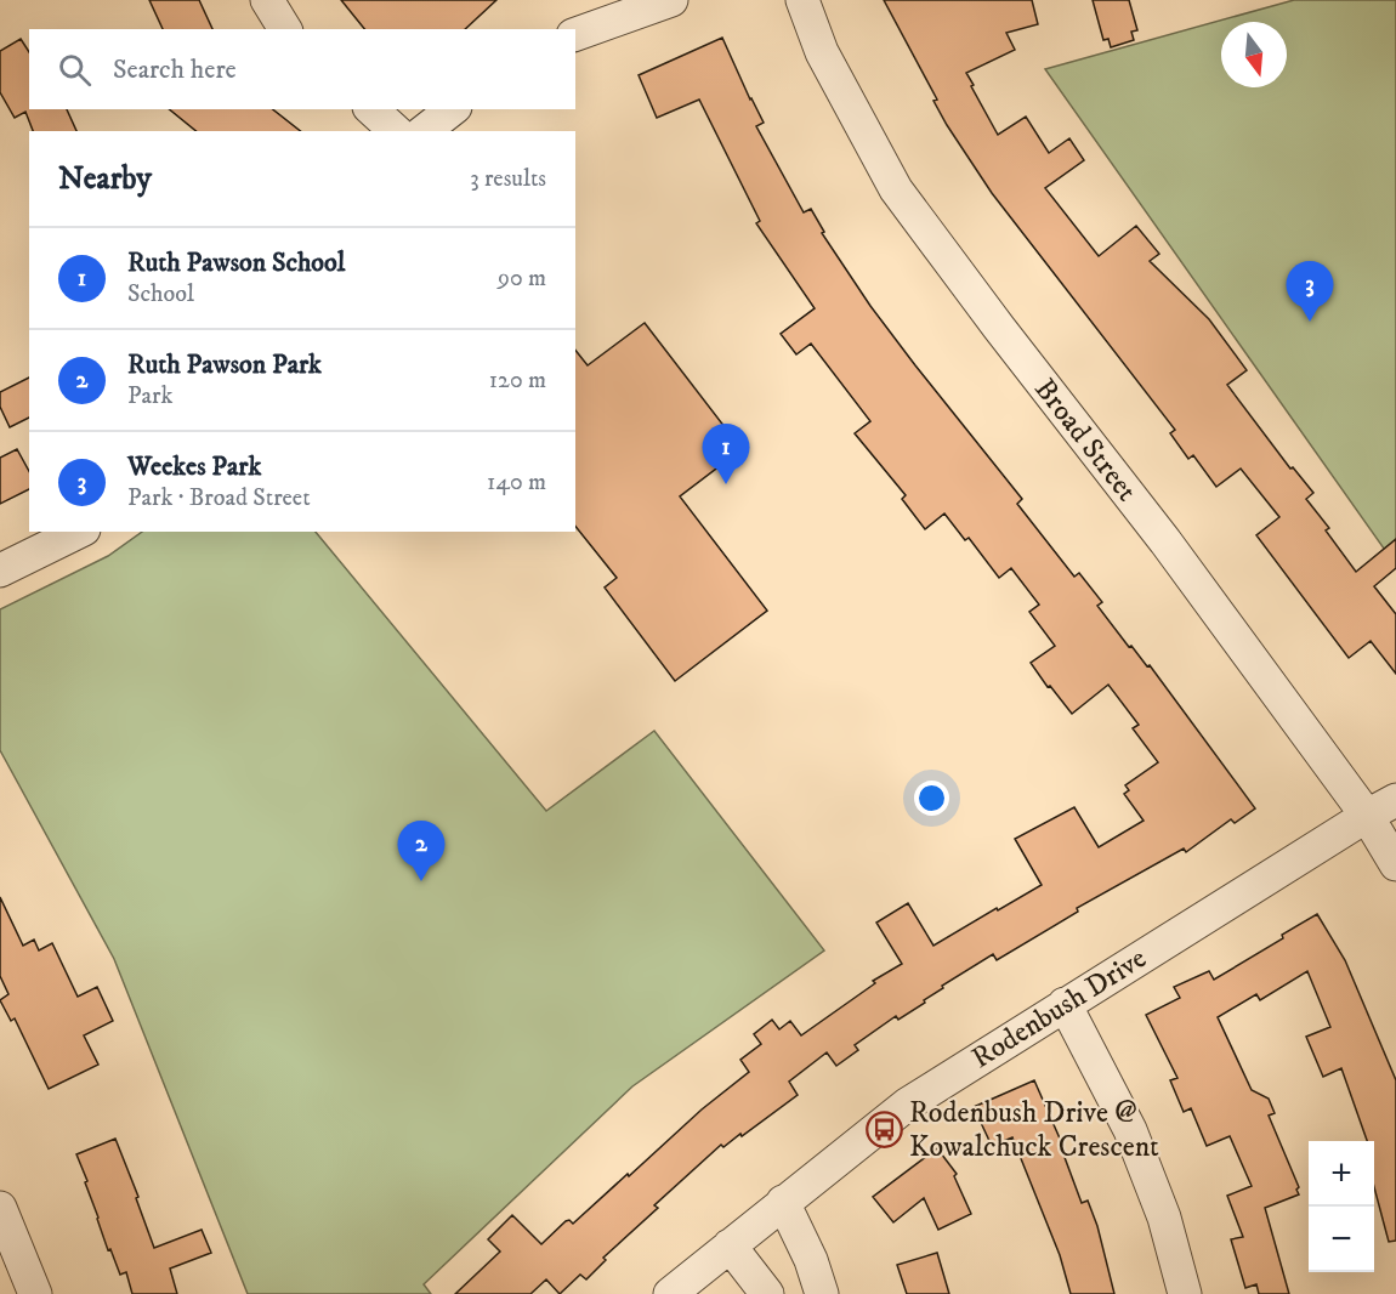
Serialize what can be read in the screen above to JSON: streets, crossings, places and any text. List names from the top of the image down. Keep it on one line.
{"streets":{"street":["Broad Street","Rodenbush Drive"]},"crossings":[["Broad Street","Rodenbush Drive"]],"places":{"bus stop":["Rodenbush Drive @ Kowalchuck Crescent"]},"north":"bottom","page":{"search":"Search here","heading":["Nearby","3 results"],"list":[{"mark":"1","name":"Ruth Pawson School","note":"School","value":"90 m"},{"mark":"2","name":"Ruth Pawson Park","note":"Park","value":"120 m"},{"mark":"3","name":"Weekes Park","note":"Park · Broad Street","value":"140 m"}],"pins":["3","1","2"],"map_buttons":["+","−"]}}
